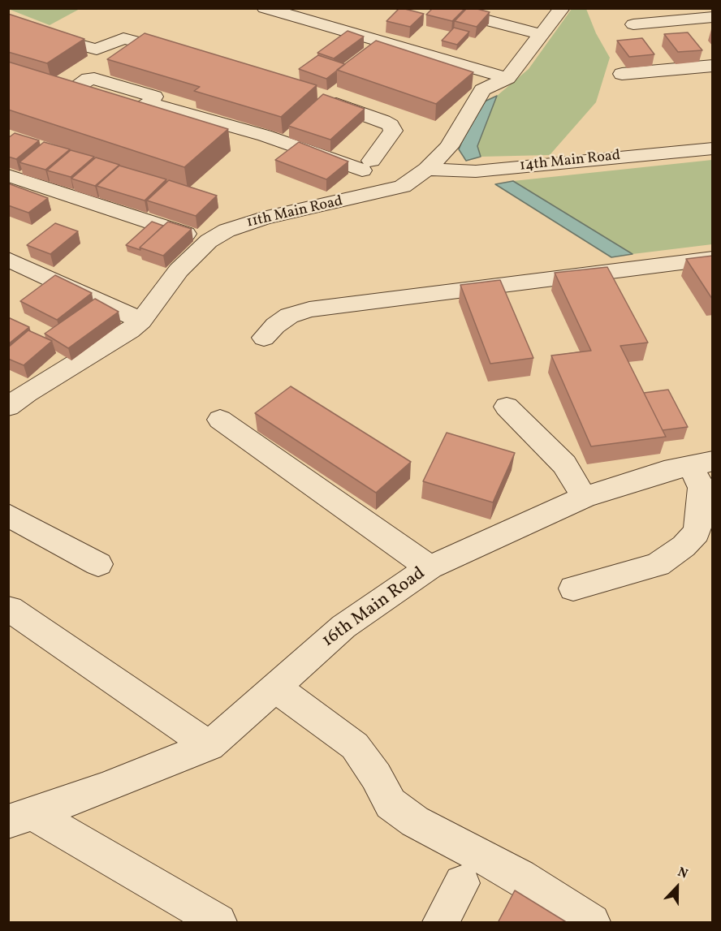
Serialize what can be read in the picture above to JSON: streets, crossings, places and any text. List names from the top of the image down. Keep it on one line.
{"streets":{"street":["14th Main Road","11th Main Road","16th Main Road"]},"crossings":[["14th Main Road","11th Main Road"]],"north":"top"}
